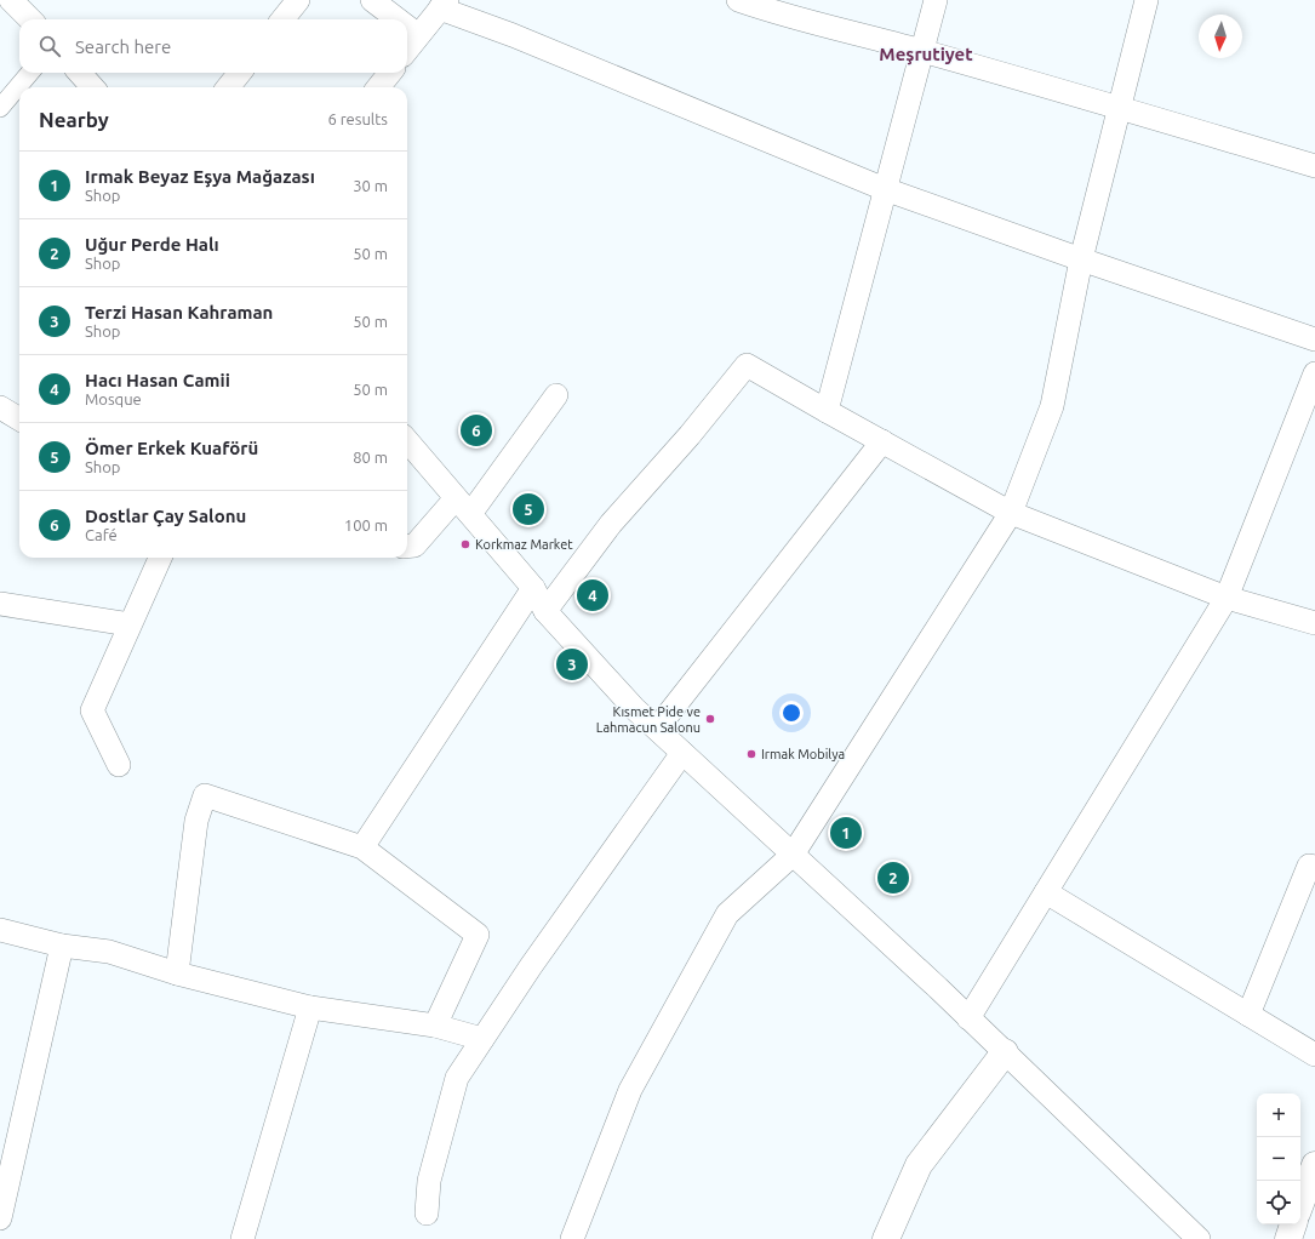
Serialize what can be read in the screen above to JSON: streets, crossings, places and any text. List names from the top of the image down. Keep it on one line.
{"districts":["Meşrutiyet"],"places":["Korkmaz Market","Kısmet Pide ve Lahmacun Salonu","Irmak Mobilya"],"north":"bottom","page":{"search":"Search here","heading":["Nearby","6 results"],"list":[{"mark":"1","name":"Irmak Beyaz Eşya Mağazası","note":"Shop","value":"30 m"},{"mark":"2","name":"Uğur Perde Halı","note":"Shop","value":"50 m"},{"mark":"3","name":"Terzi Hasan Kahraman","note":"Shop","value":"50 m"},{"mark":"4","name":"Hacı Hasan Camii","note":"Mosque","value":"50 m"},{"mark":"5","name":"Ömer Erkek Kuaförü","note":"Shop","value":"80 m"},{"mark":"6","name":"Dostlar Çay Salonu","note":"Café","value":"100 m"}],"pins":["6","5","4","3","1","2"],"map_buttons":["+","−"]}}
